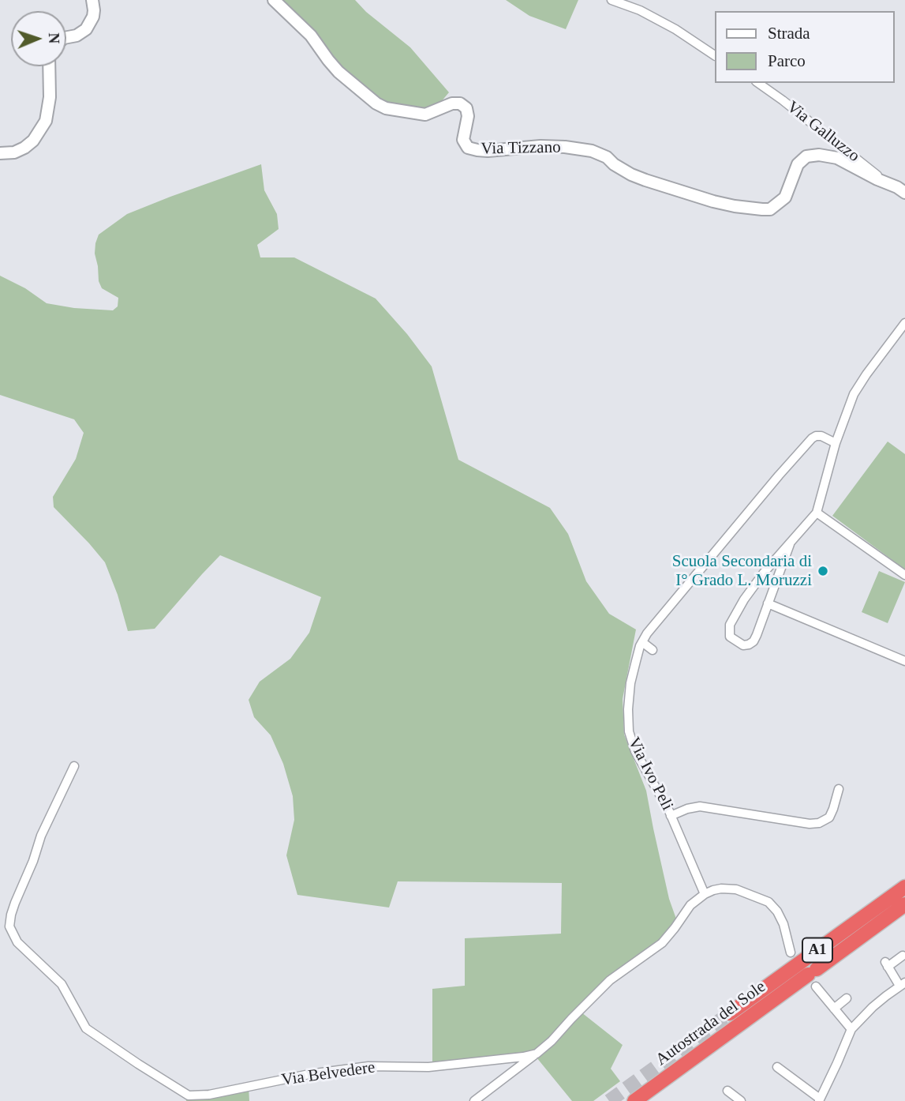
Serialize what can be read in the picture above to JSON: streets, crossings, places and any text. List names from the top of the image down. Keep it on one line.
{"streets":{"highway":["A1","Autostrada del Sole"],"street":["Via Galluzzo","Via Tizzano","Via Ivo Peli","Via Belvedere"]},"crossings":[["Via Galluzzo","Via Tizzano"]],"places":["Scuola Secondaria di I° Grado L. Moruzzi"],"legend":["Strada","Parco"],"north":"right"}
